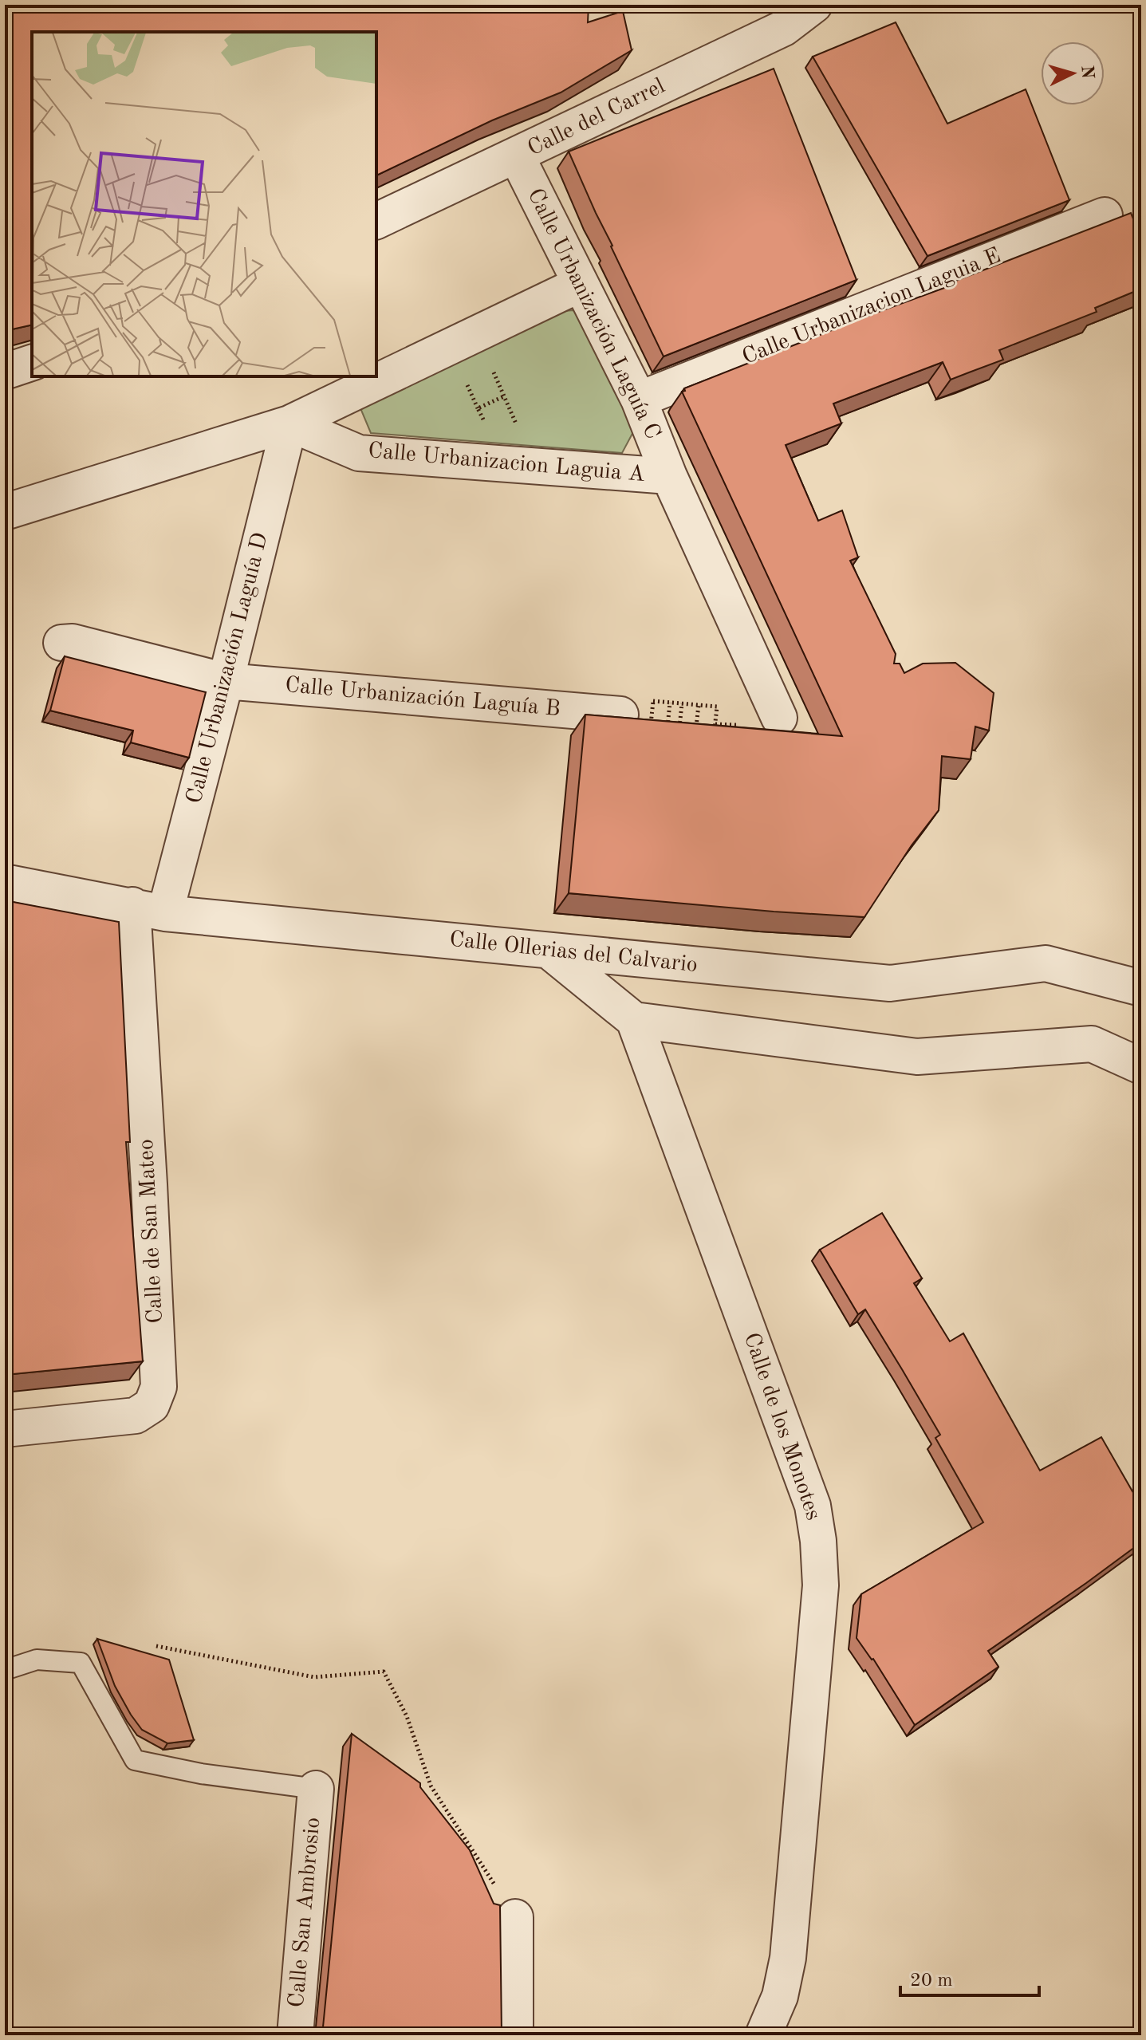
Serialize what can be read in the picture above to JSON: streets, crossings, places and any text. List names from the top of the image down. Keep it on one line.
{"streets":{"street":["Calle del Carrel","Calle Urbanizacion Laguia E","Calle Urbanización Laguía C","Calle Urbanizacion Laguia A","Calle Urbanización Laguía D","Calle Urbanización Laguía B","Calle Ollerias del Calvario","Calle de San Mateo","Calle de los Monotes","Calle San Ambrosio"]},"crossings":[["Calle del Carrel","Calle Urbanización Laguía C"],["Calle Urbanizacion Laguia E","Calle Urbanización Laguía C"],["Calle Urbanización Laguía C","Calle Urbanizacion Laguia A"],["Calle Urbanizacion Laguia A","Calle Urbanización Laguía D"],["Calle Urbanización Laguía D","Calle Urbanización Laguía B"],["Calle Urbanización Laguía D","Calle Ollerias del Calvario"],["Calle Urbanización Laguía D","Calle de San Mateo"],["Calle Ollerias del Calvario","Calle de San Mateo"]],"scale_bar":"20 m","north":"right"}
